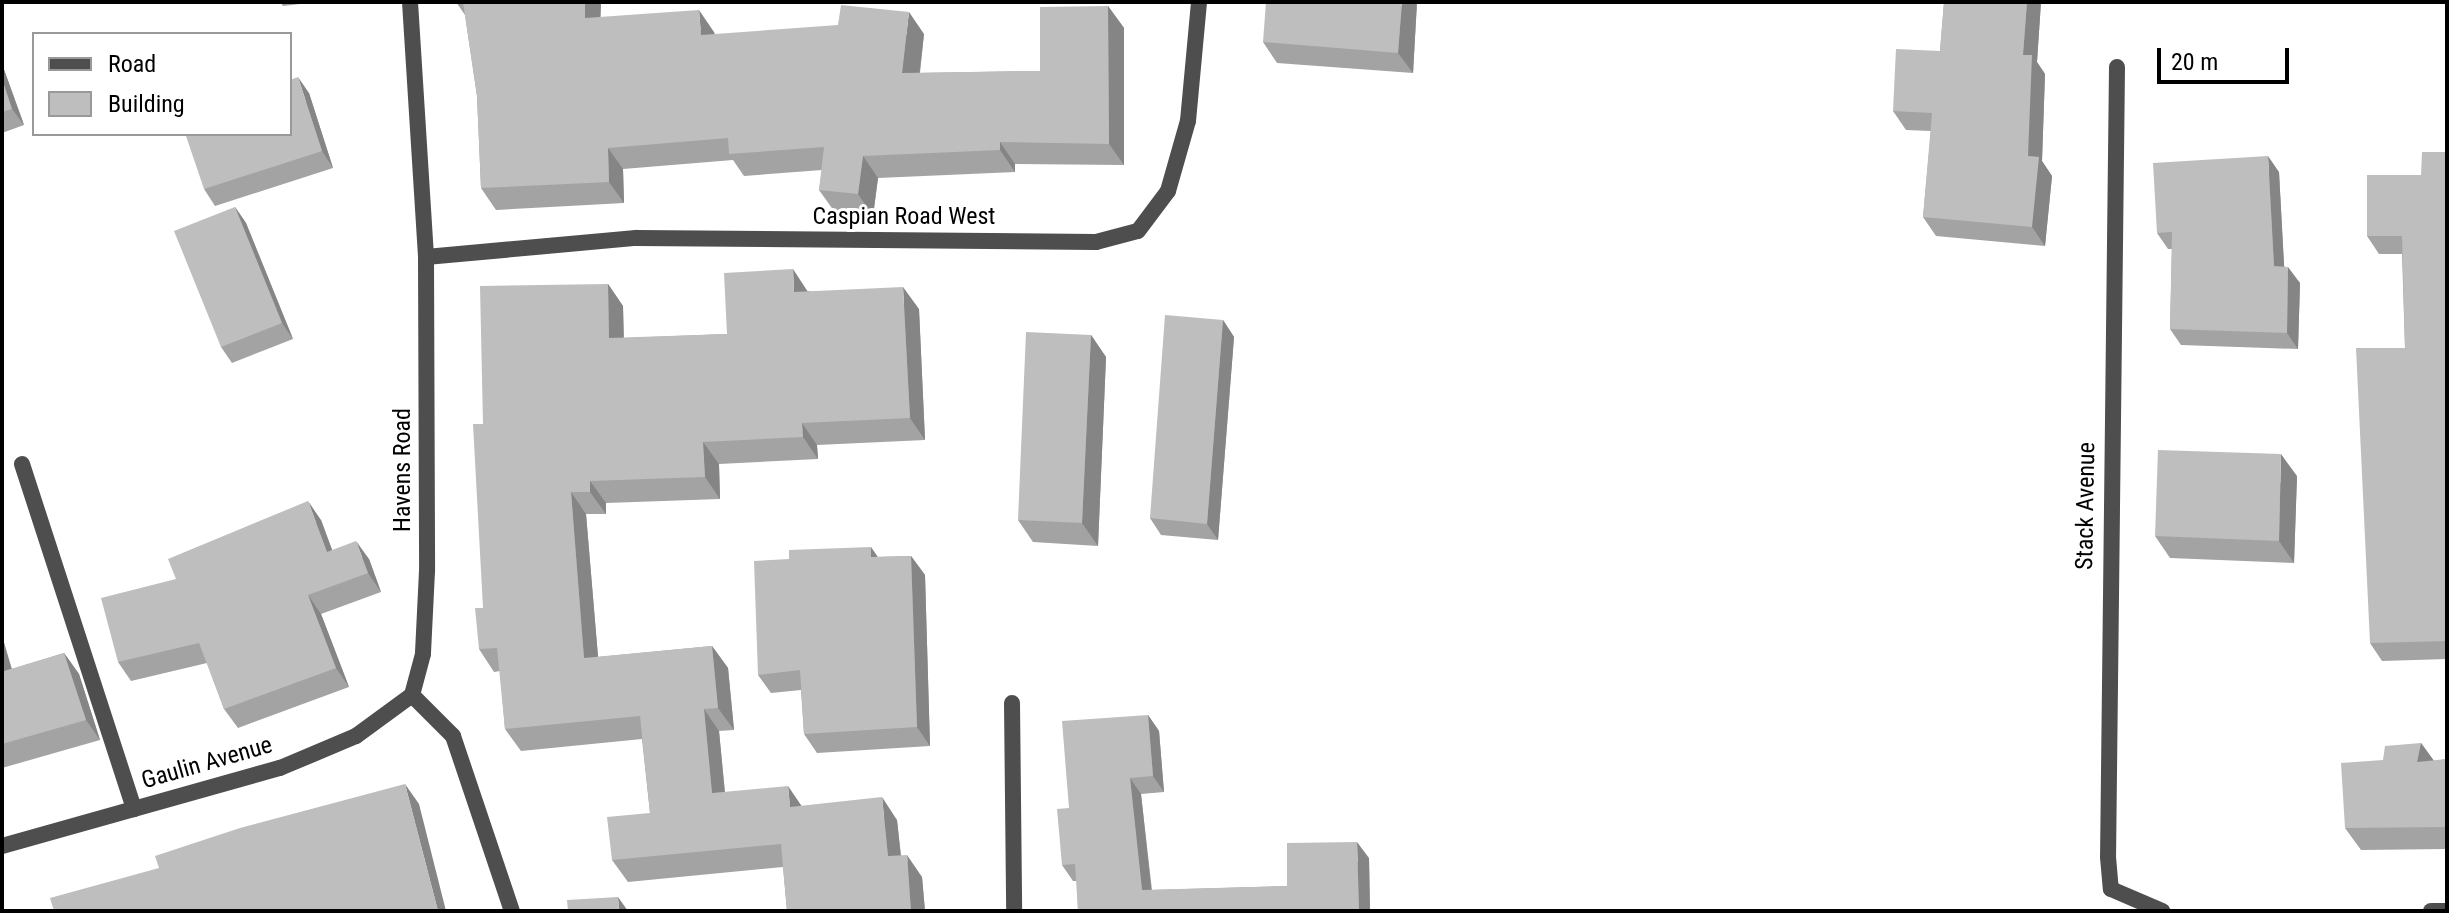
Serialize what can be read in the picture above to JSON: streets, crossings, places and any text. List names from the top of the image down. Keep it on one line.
{"streets":{"street":["Caspian Road West","Havens Road","Stack Avenue","Gaulin Avenue"]},"crossings":[["Caspian Road West","Havens Road"],["Havens Road","Gaulin Avenue"]],"legend":["Road","Building"],"scale_bar":"20 m"}
